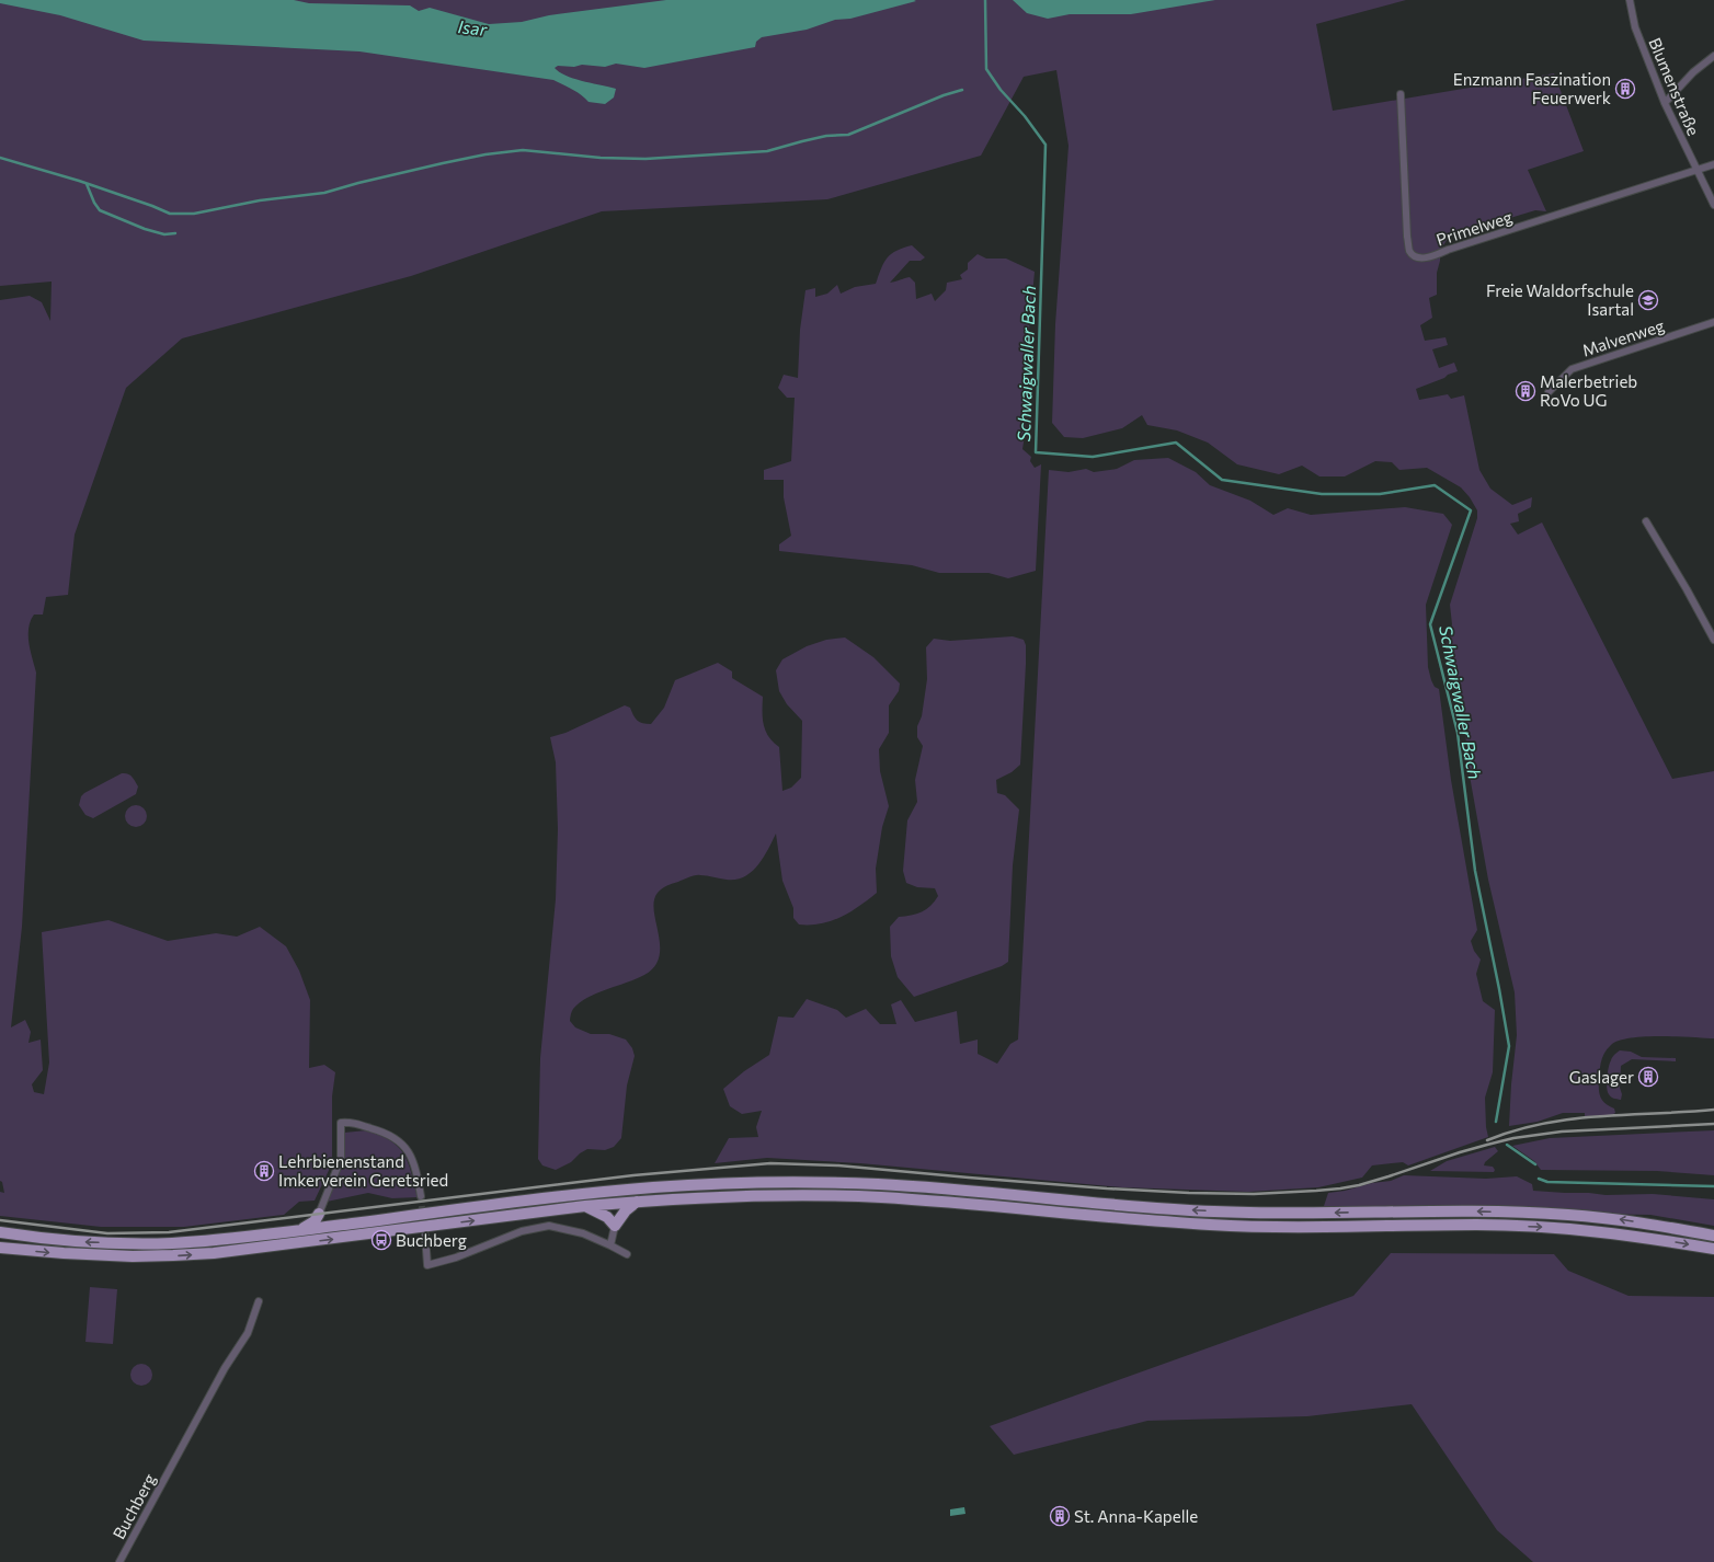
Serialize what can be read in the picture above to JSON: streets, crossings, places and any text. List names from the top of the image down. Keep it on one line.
{"streets":{"street":["Blumenstraße","Primelweg","Malvenweg","Buchberg"]},"crossings":[["Blumenstraße","Primelweg"]],"water":["Isar","Schwaigwaller Bach"],"places":{"building":["Enzmann Faszination Feuerwerk","Malerbetrieb RoVo UG","Gaslager","Lehrbienenstand Imkerverein Geretsried","St. Anna-Kapelle"],"school or university":["Freie Waldorfschule Isartal"],"bus stop":["Buchberg"]}}
